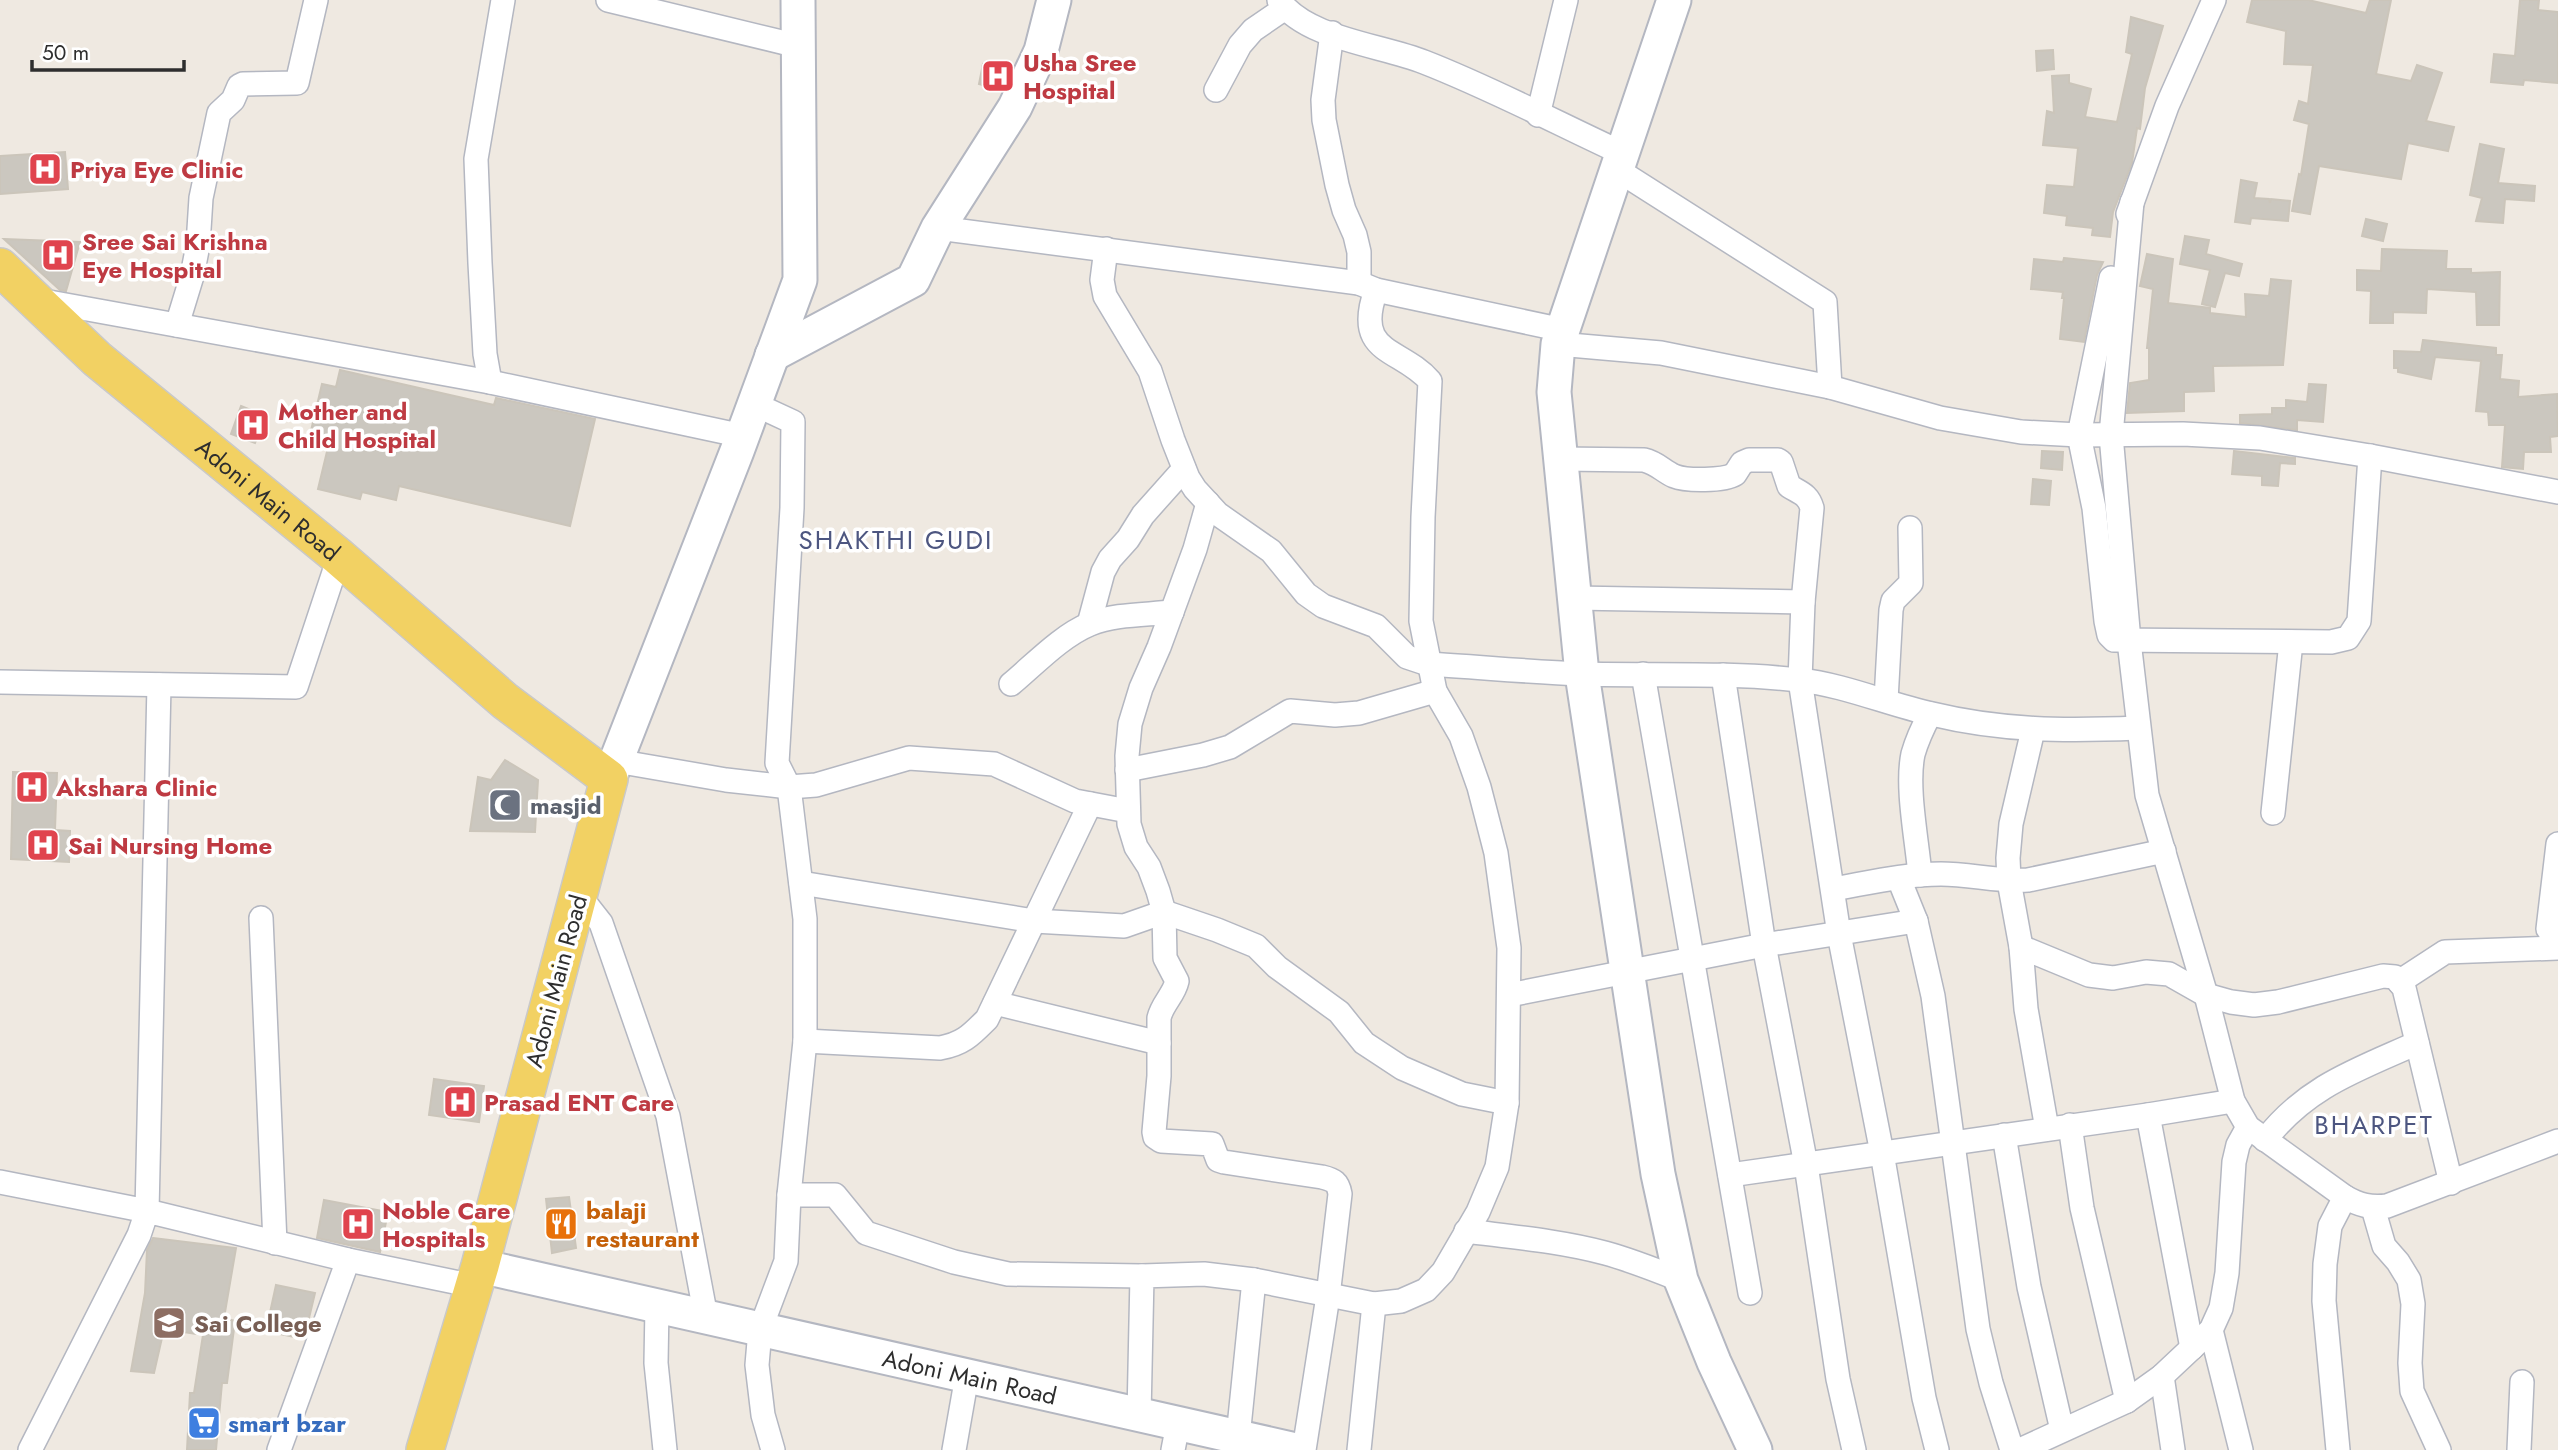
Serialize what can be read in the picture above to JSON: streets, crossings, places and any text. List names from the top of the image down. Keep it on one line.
{"streets":{"main road":["Adoni Main Road"]},"districts":["SHAKTHI GUDI","BHARPET"],"places":{"hospital":["Usha Sree Hospital","Priya Eye Clinic","Sree Sai Krishna Eye Hospital","Mother and Child Hospital","Akshara Clinic","Sai Nursing Home","Prasad ENT Care","Noble Care Hospitals"],"mosque":["masjid"],"restaurant":["balaji restaurant"],"school or university":["Sai College"],"supermarket":["smart bzar"]},"scale_bar":"50 m"}
